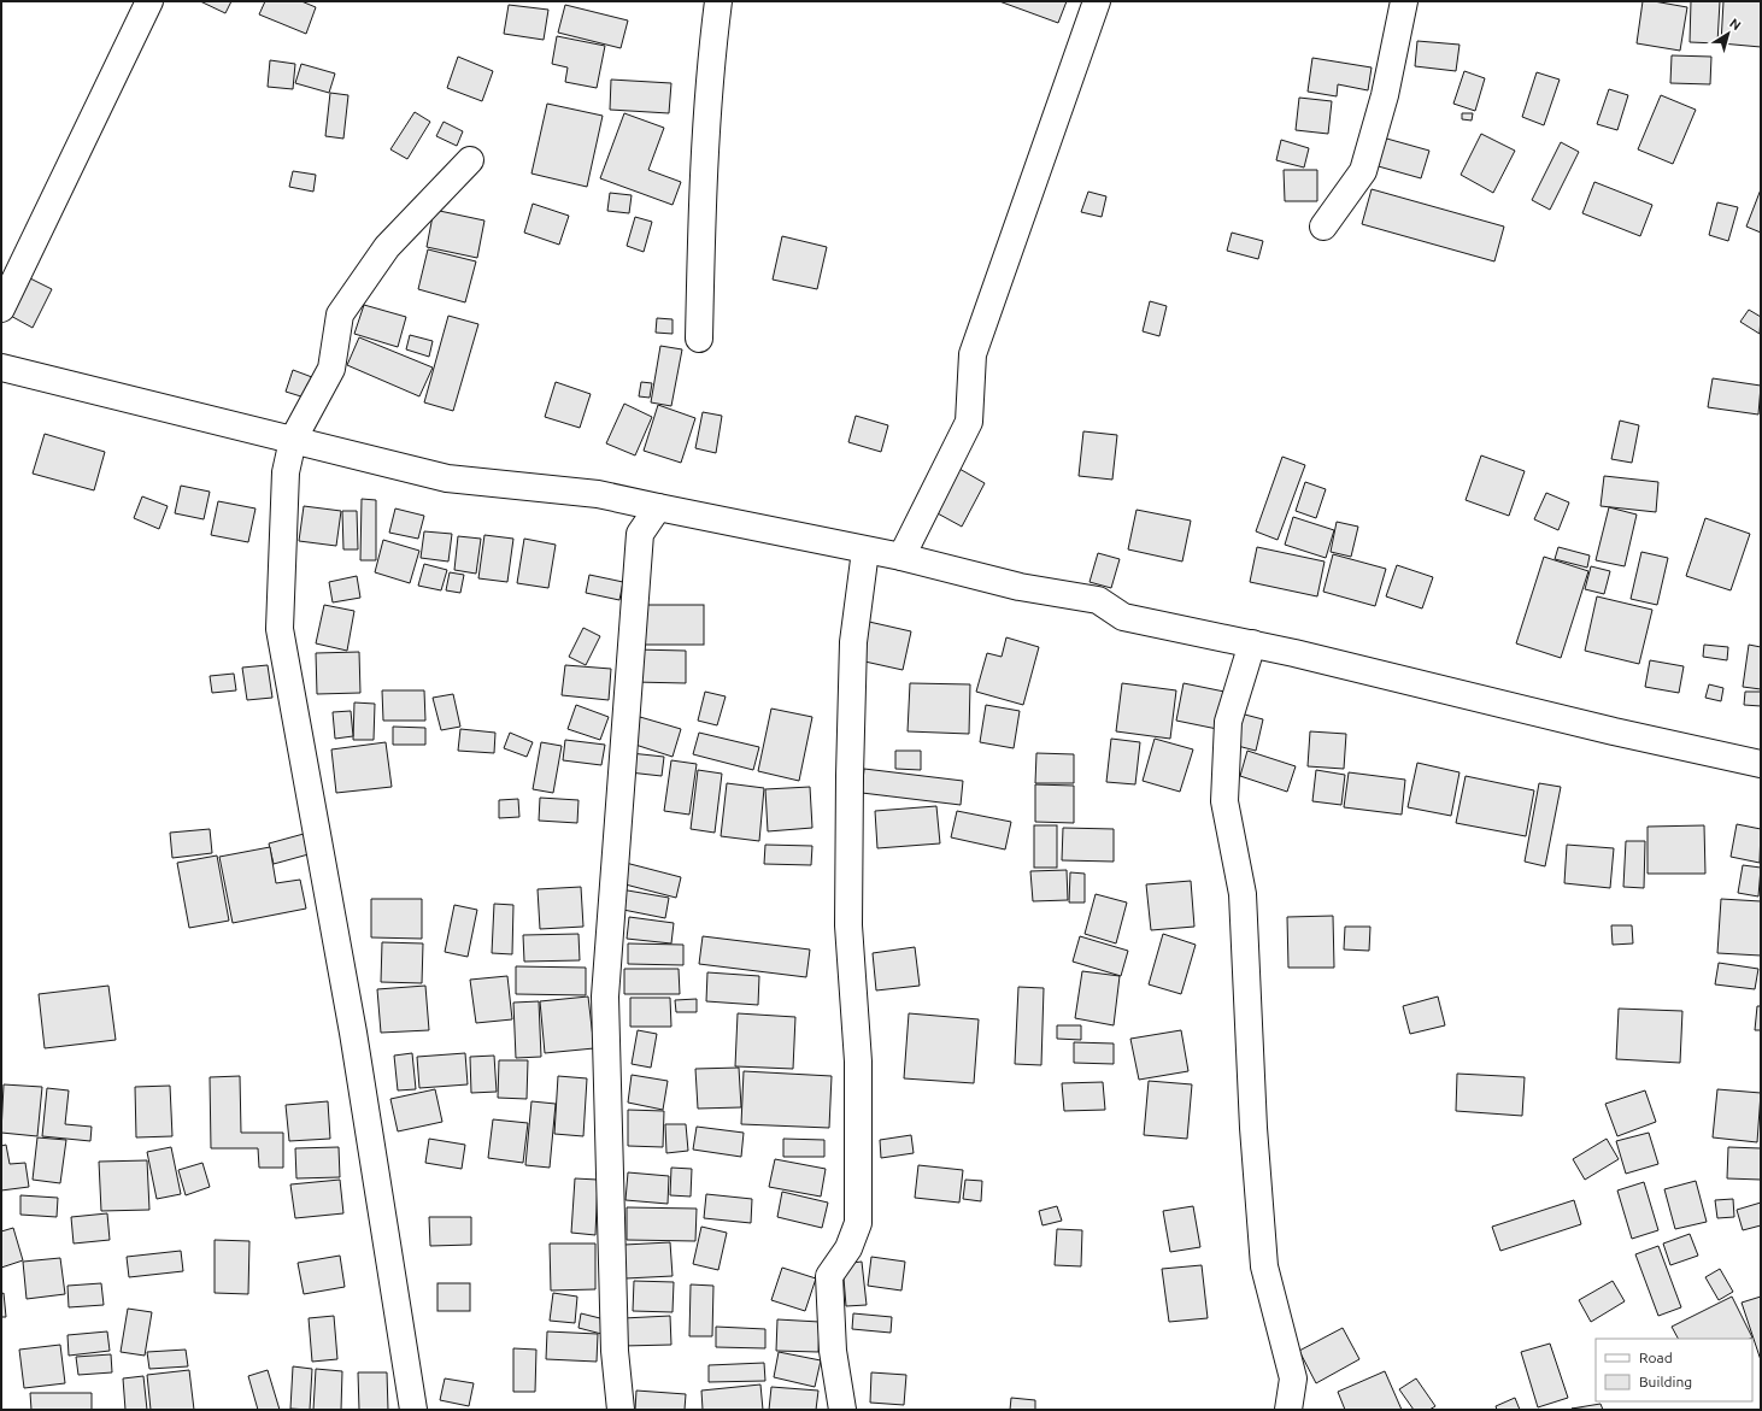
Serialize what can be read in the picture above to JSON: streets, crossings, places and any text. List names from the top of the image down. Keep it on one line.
{"legend":["Road","Building"],"north":"top right"}
